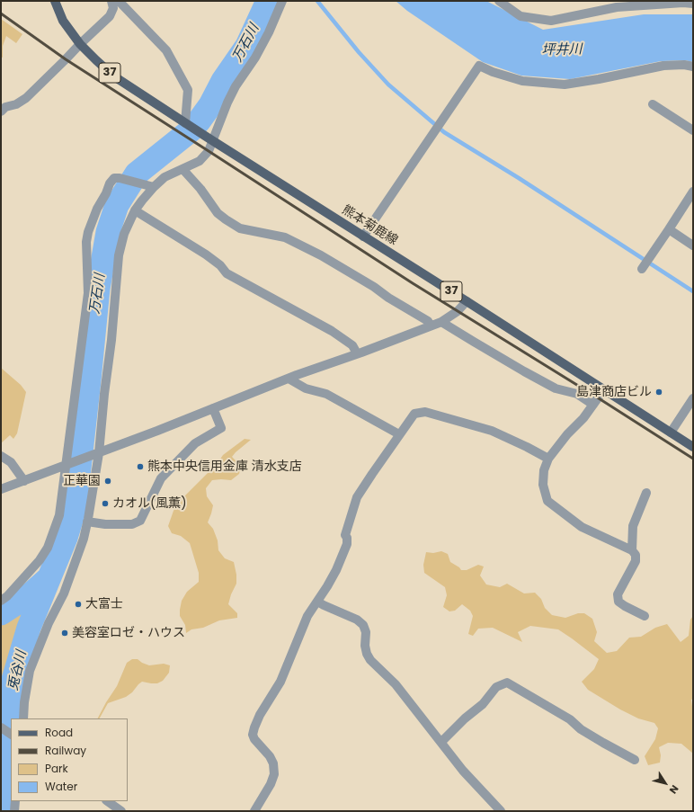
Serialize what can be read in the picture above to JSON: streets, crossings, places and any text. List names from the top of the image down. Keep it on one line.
{"streets":{"main road":["37","熊本菊鹿線"]},"water":["万石川","坪井川","兎谷川"],"places":["島津商店ビル","熊本中央信用金庫 清水支店","正華園","カオル(風薫)","大富士","美容室ロゼ・ハウス"],"legend":["Road","Railway","Park","Water"],"north":"bottom right"}
